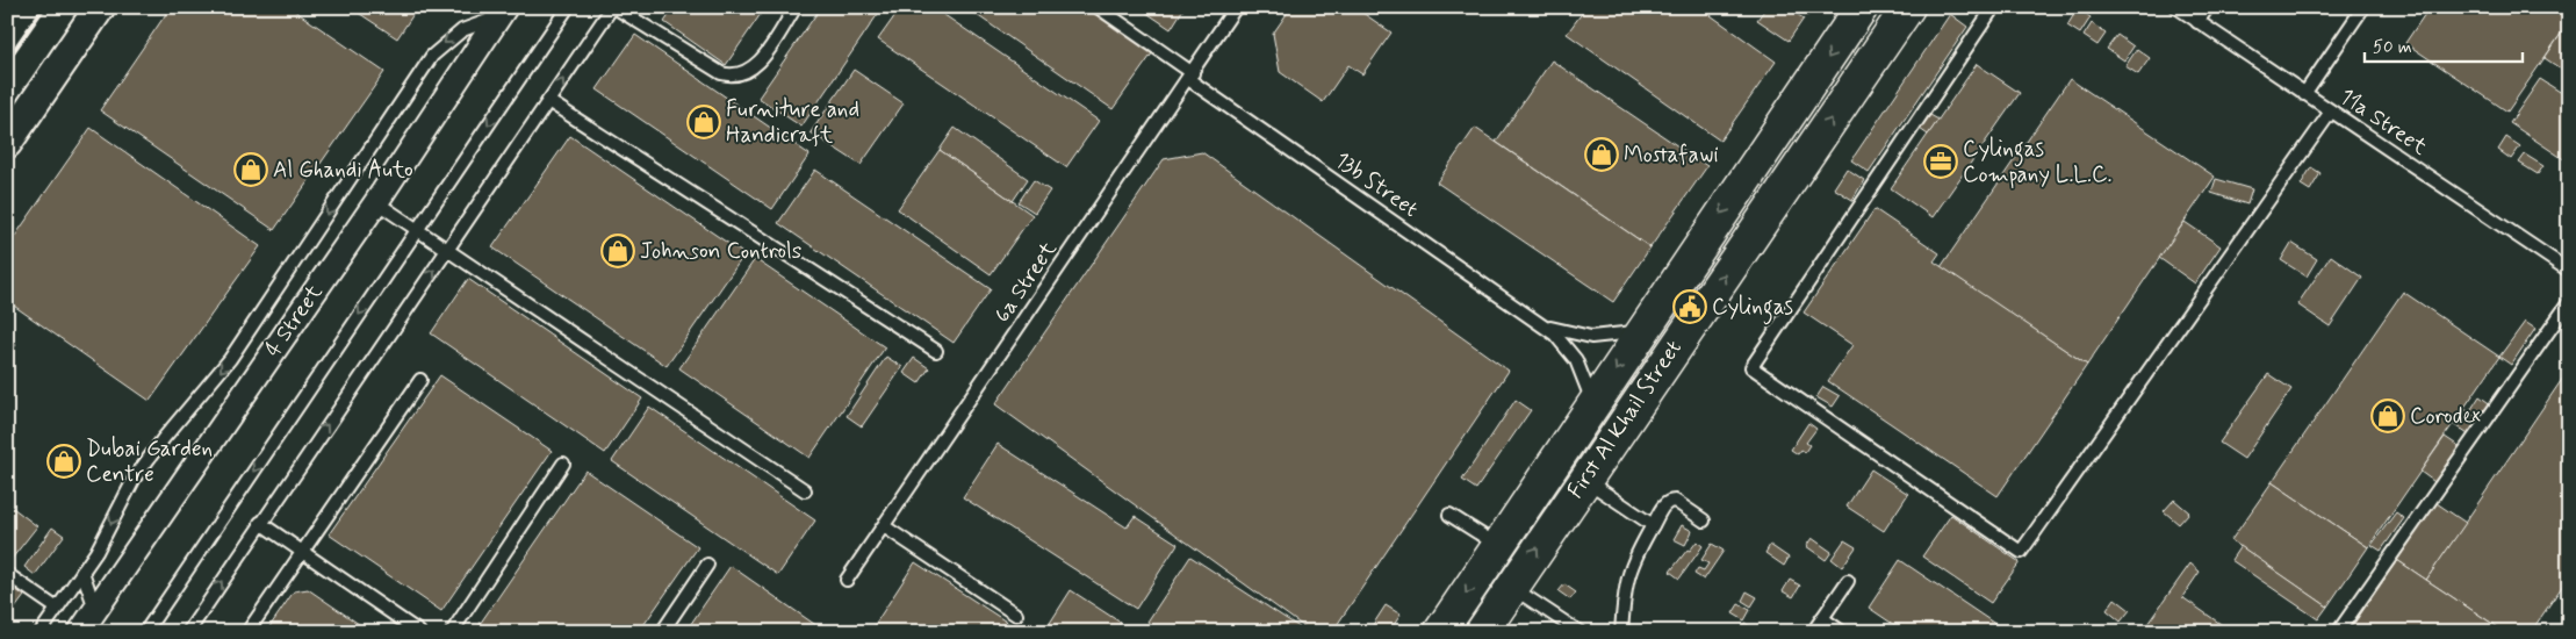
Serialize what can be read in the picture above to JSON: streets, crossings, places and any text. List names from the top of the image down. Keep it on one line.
{"streets":{"main road":["First Al Khail Street"],"street":["4 Street"],"lane":["11a Street","13b Street","6a Street"]},"crossings":[["13b Street","6a Street"],["13b Street","First Al Khail Street"]],"places":{"shop":["Furniture and Handicraft","Mostafawi","Al Ghandi Auto","Johnson Controls","Corodex","Dubai Garden Centre"],"office":["Cylingas Company L.L.C."],"public building":["Cylingas"]},"scale_bar":"50 m"}
